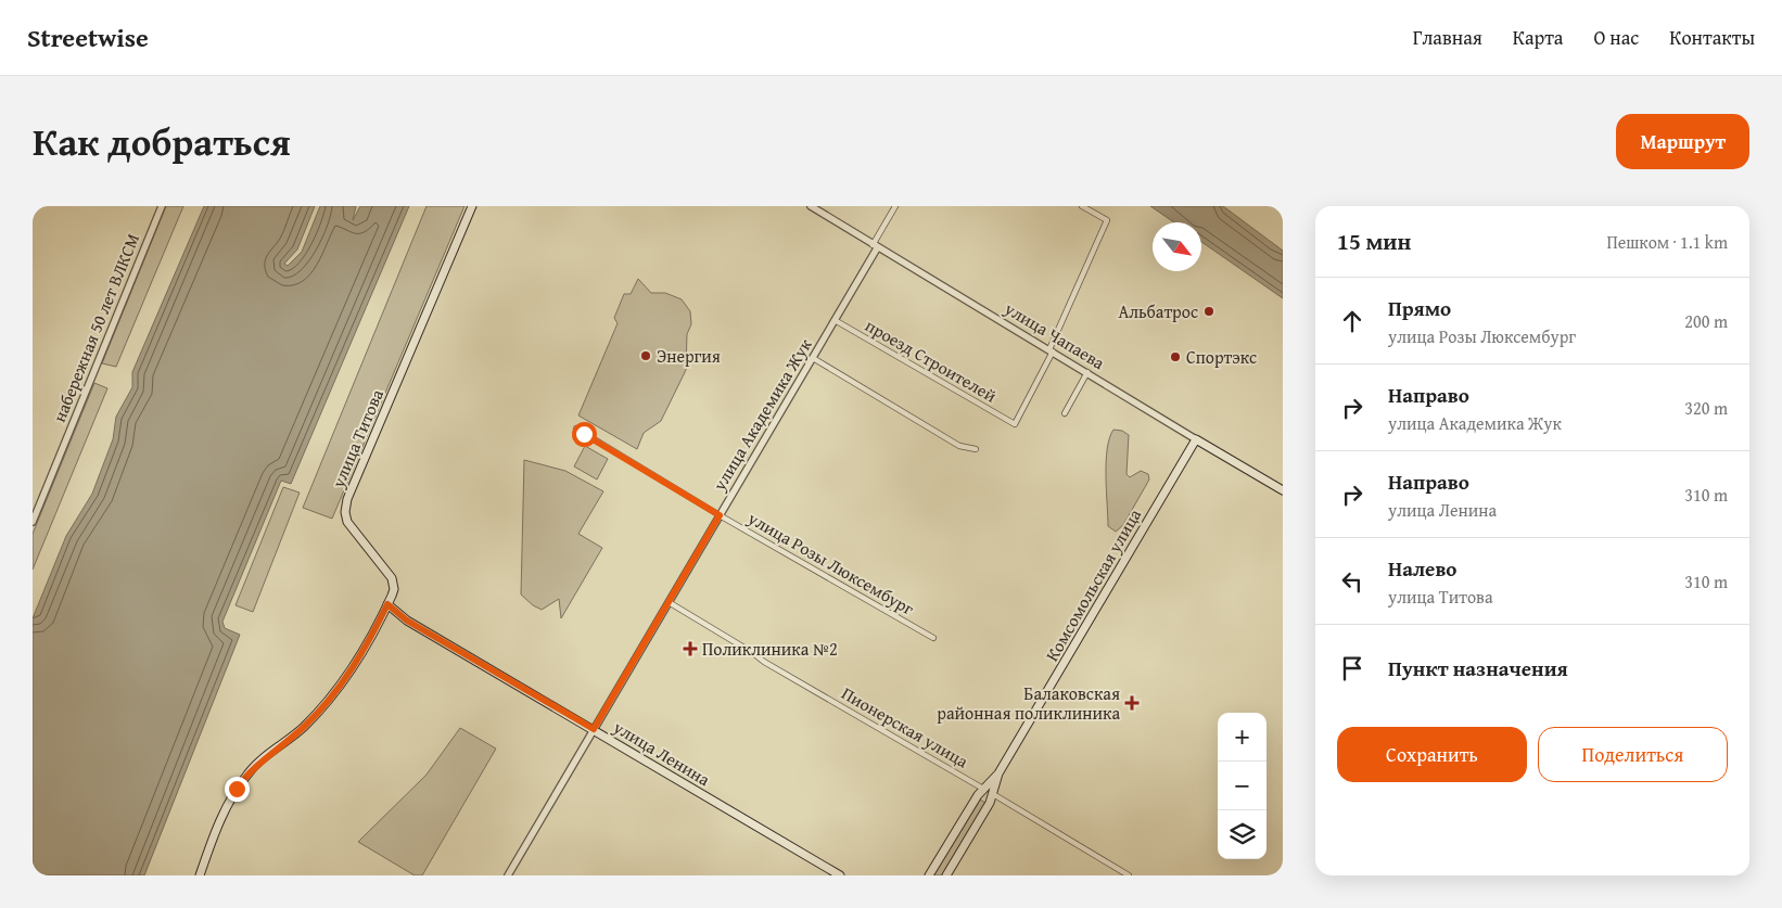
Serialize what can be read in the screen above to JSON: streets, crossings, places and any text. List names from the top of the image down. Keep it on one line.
{"streets":{"main road":["улица Чапаева","улица Титова","Комсомольская улица","Пионерская улица","улица Ленина"],"street":["набережная 50 лет ВЛКСМ","проезд Строителей","улица Академика Жук","улица Розы Люксембург"]},"crossings":[["улица Чапаева","проезд Строителей"],["улица Чапаева","улица Академика Жук"],["улица Чапаева","Комсомольская улица"],["проезд Строителей","улица Академика Жук"],["улица Академика Жук","улица Розы Люксембург"],["улица Академика Жук","Пионерская улица"],["улица Академика Жук","улица Ленина"],["улица Титова","улица Ленина"],["Комсомольская улица","Пионерская улица"]],"places":{"other":["Альбатрос","Энергия","Спортэкс"],"health":["Поликлиника №2","Балаковская районная поликлиника"]},"north":"bottom right","page":{"header":"Streetwise","nav":["Главная","Карта","О нас","Контакты"],"title":"Как добраться","buttons":["Маршрут",["Сохранить","Поделиться"]],"heading":["15 мин","Пешком · 1.1 km"],"list":[["Прямо","улица Розы Люксембург","200 m"],["Направо","улица Академика Жук","320 m"],["Направо","улица Ленина","310 m"],["Налево","улица Титова","310 m"],"Пункт назначения"],"map_buttons":["+","−"]}}
